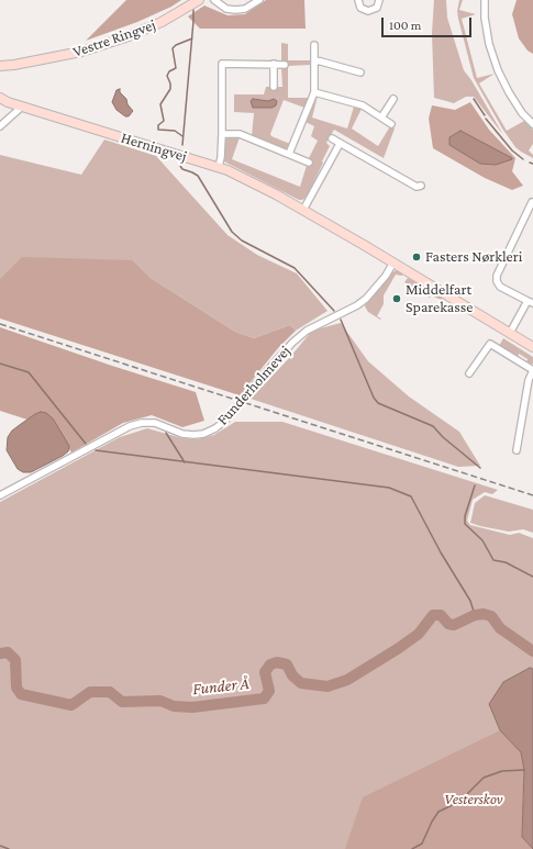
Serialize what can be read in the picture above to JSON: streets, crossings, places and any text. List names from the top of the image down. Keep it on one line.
{"streets":{"street":["Vestre Ringvej","Herningvej","Funderholmevej"]},"crossings":[["Herningvej","Funderholmevej"]],"water":["Funder Å"],"parks":["Vesterskov"],"places":["Fasters Nørkleri","Middelfart Sparekasse"],"scale_bar":"100 m"}
